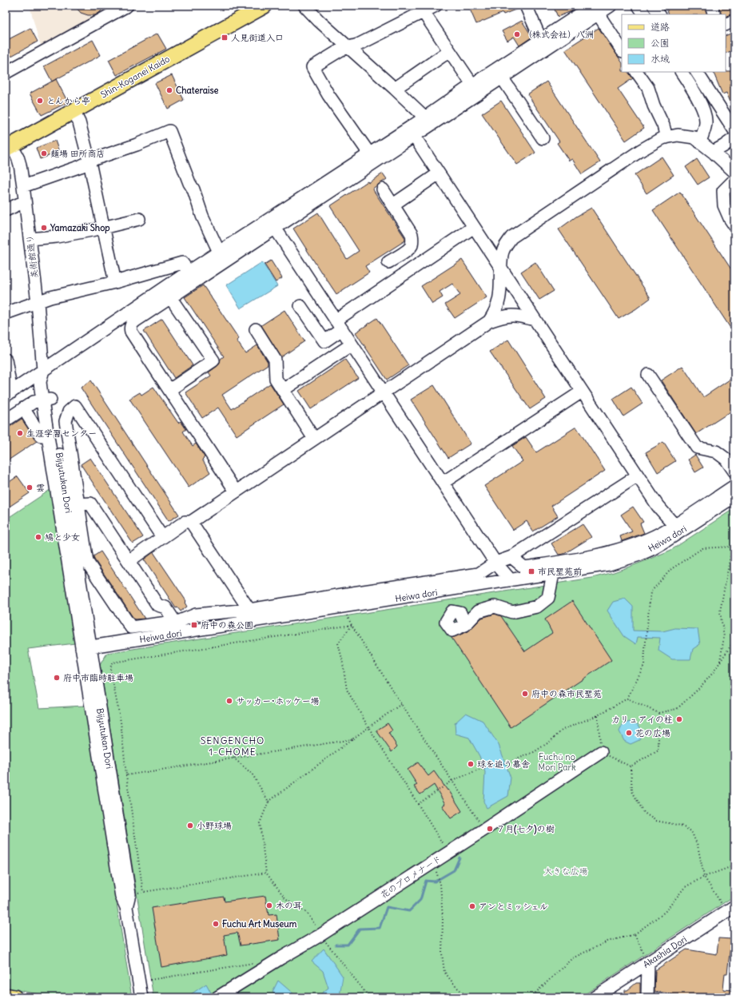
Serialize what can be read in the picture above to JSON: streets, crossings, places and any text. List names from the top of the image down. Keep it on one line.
{"streets":{"main road":["Shin-Koganei Kaido"],"street":["美術館通り","Bijyutukan Dori","Heiwa dori","花のプロメナード","Akashia Dori"]},"crossings":[["Shin-Koganei Kaido","美術館通り"],["美術館通り","Bijyutukan Dori"],["Bijyutukan Dori","Heiwa dori"]],"districts":["SENGENCHO 1-CHOME"],"parks":["Fuchū no Mori Park","大きな広場"],"places":{"other":["（株式会社）八洲","Chateraise","とんから亭","麺場 田所商店","Yamazaki Shop","生涯学習センター","雲","鳩と少女","府中市臨時駐車場","府中の森市民聖苑","サッカー･ホッケー場","カリュアイの柱","花の広場","球を追う幕舎","小野球場","７月(七夕)の樹","木の耳","アンとミッシェル","Fuchu Art Museum"],"transit":["人見街道入口","市民聖苑前","府中の森公園"]},"legend":["道路","公園","水域"]}
